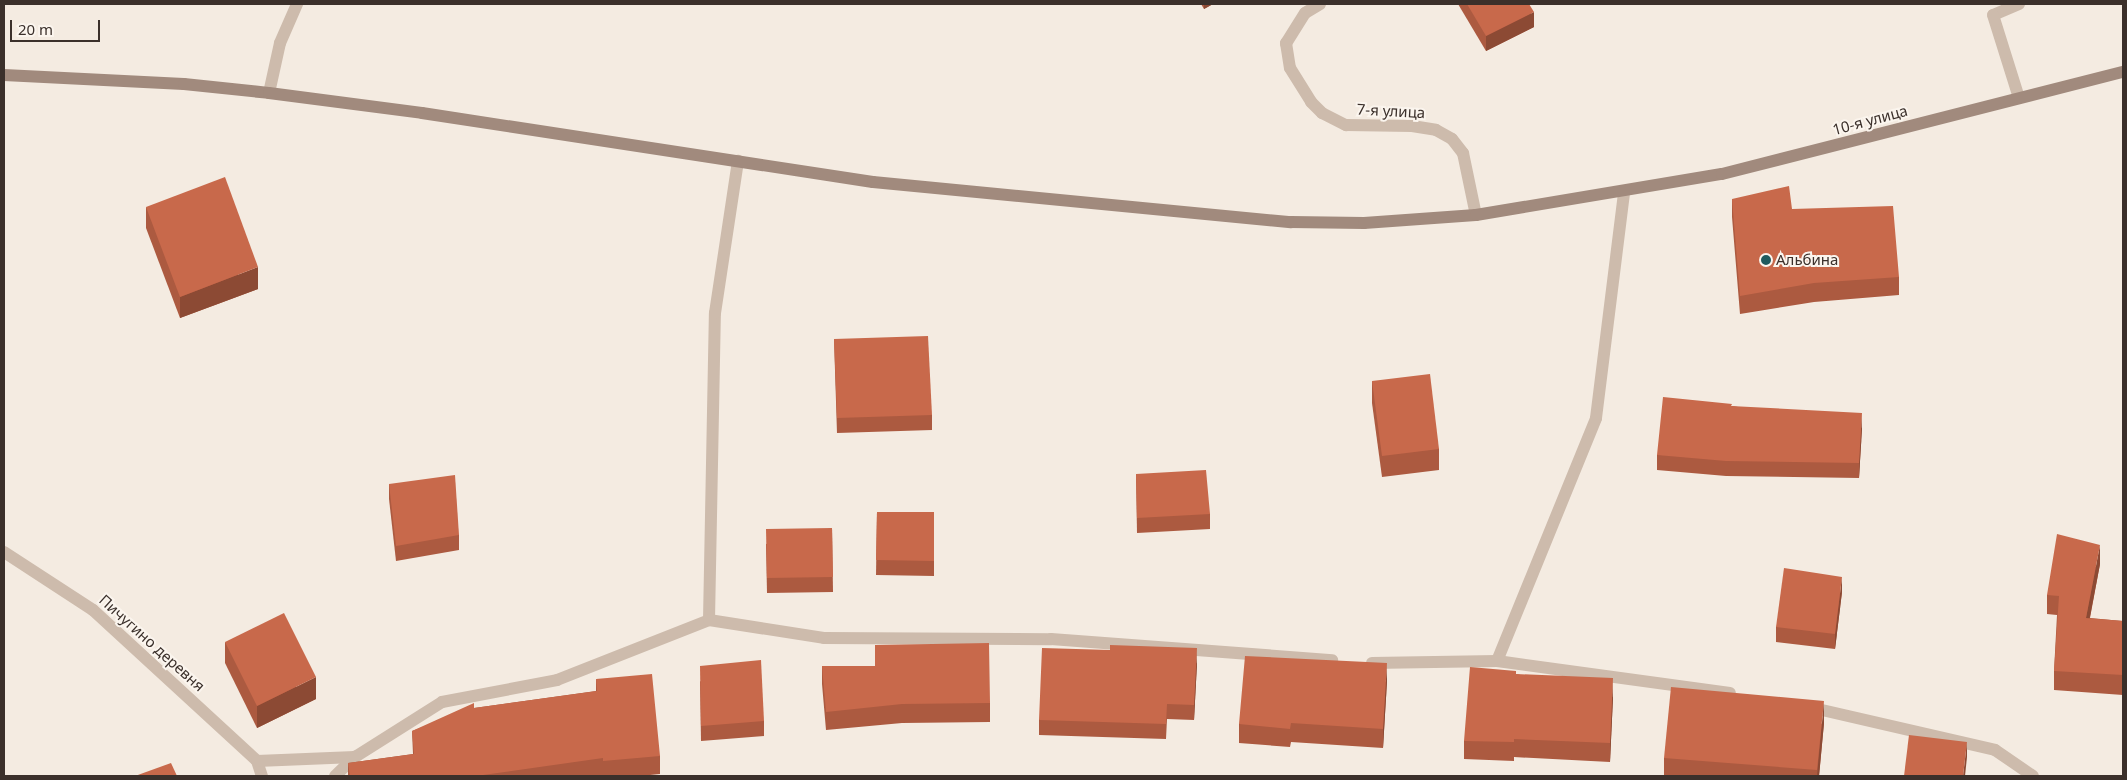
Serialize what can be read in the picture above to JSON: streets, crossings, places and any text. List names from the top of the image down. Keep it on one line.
{"streets":{"street":["7-я улица","10-я улица","Пичугино деревня"]},"crossings":[["7-я улица","10-я улица"]],"places":["Альбина"],"scale_bar":"20 m"}
